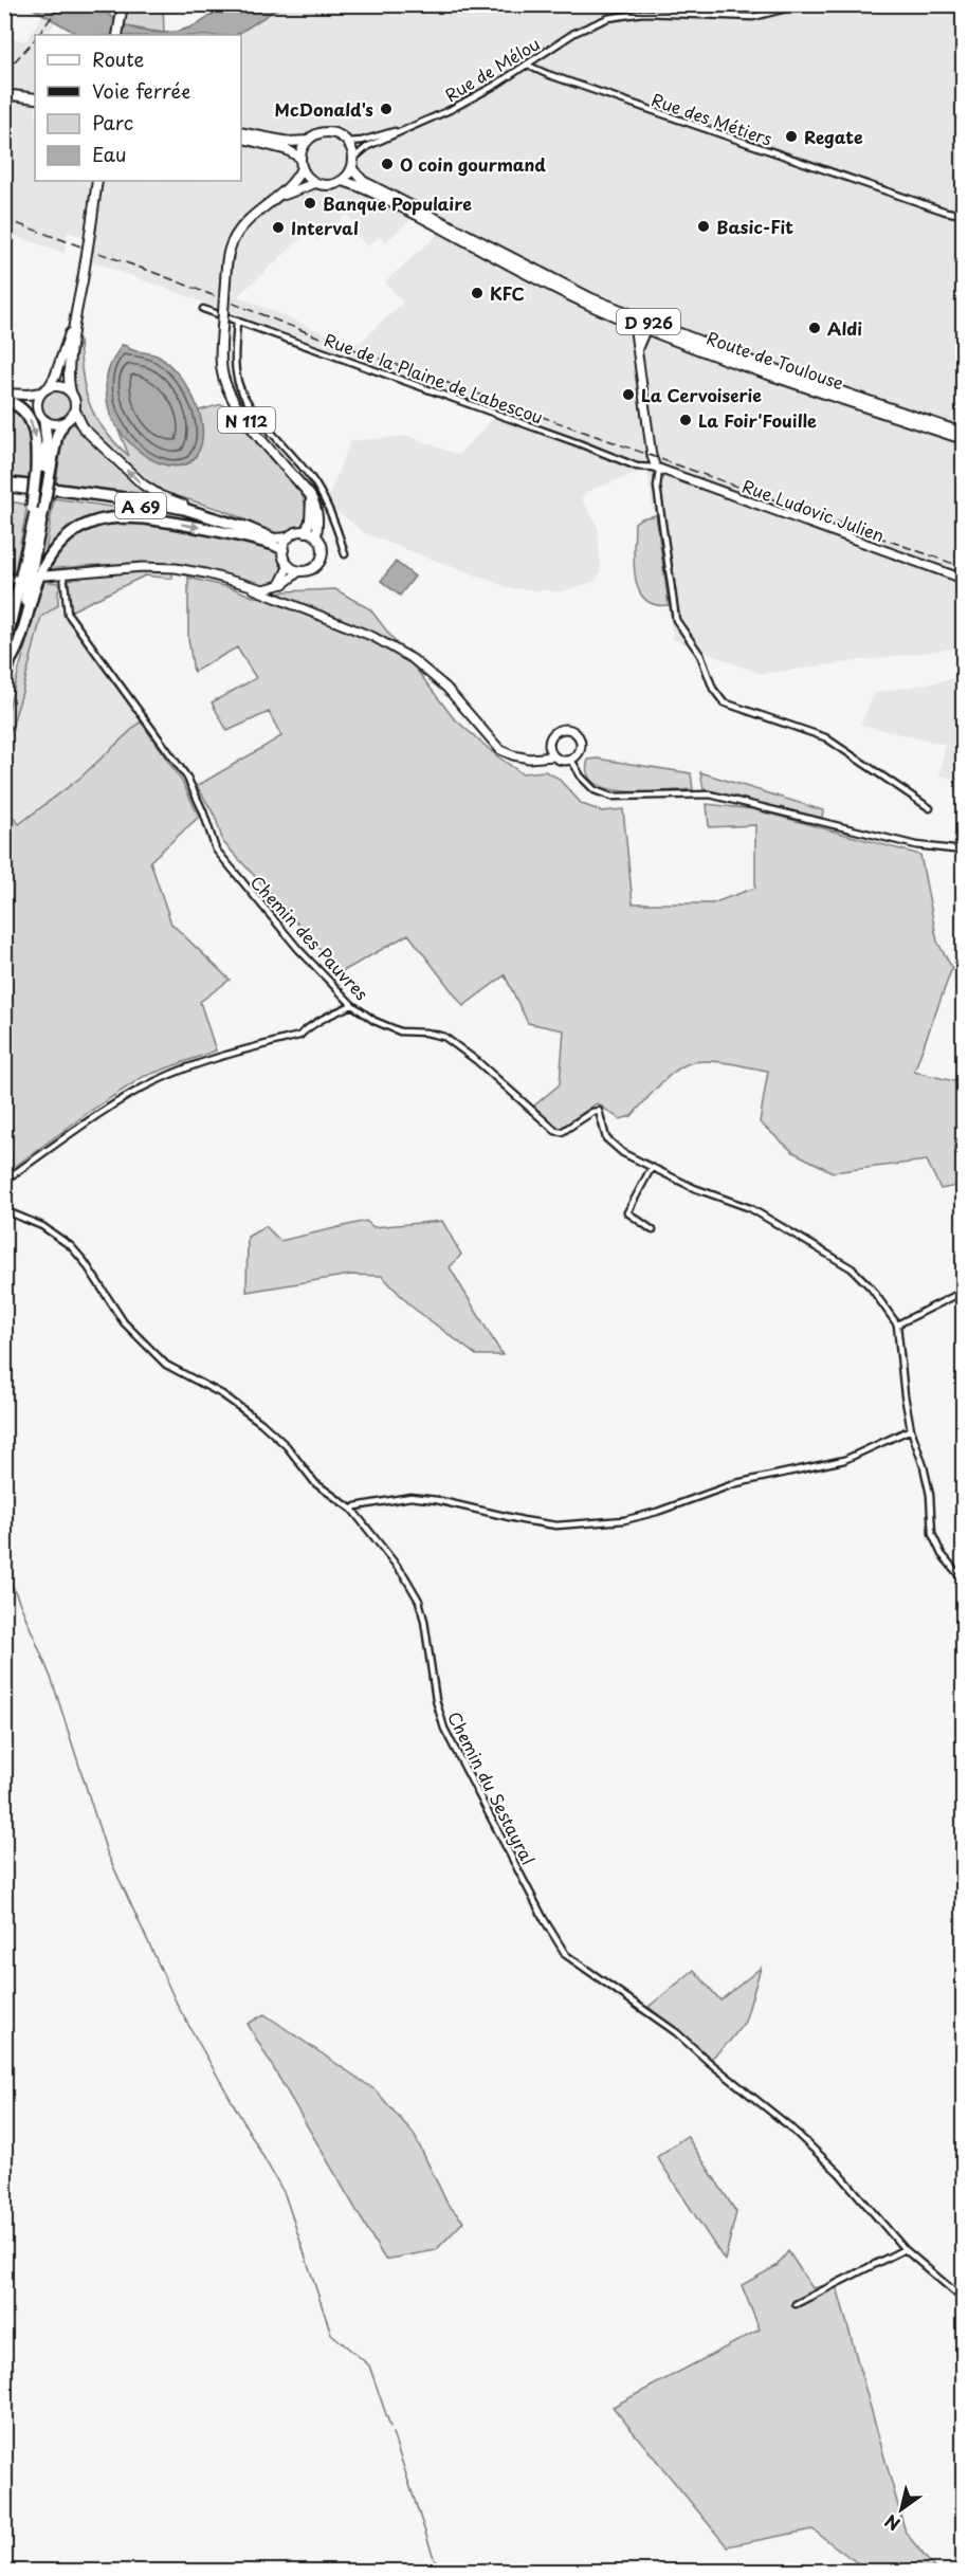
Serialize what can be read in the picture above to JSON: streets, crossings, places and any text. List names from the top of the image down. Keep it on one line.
{"streets":{"highway":["A 69"],"main road":["D 926","Route de Toulouse","N 112"],"street":["Rue de Mélou","Rue des Métiers","Rue de la Plaine de Labescou","Rue Ludovic Julien","Chemin des Pauvres","Chemin du Sestayral"]},"crossings":[["Rue de Mélou","Rue des Métiers"],["Rue de Mélou","D 926"],["Rue de Mélou","Route de Toulouse"],["Rue de Mélou","N 112"],["D 926","Route de Toulouse"],["D 926","N 112"],["Route de Toulouse","N 112"],["Rue de la Plaine de Labescou","Rue Ludovic Julien"]],"places":["McDonald's","Regate","O coin gourmand","Banque Populaire","Basic-Fit","Interval","KFC","Aldi","La Cervoiserie","La Foir'Fouille"],"legend":["Route","Voie ferrée","Parc","Eau"],"north":"bottom left"}
